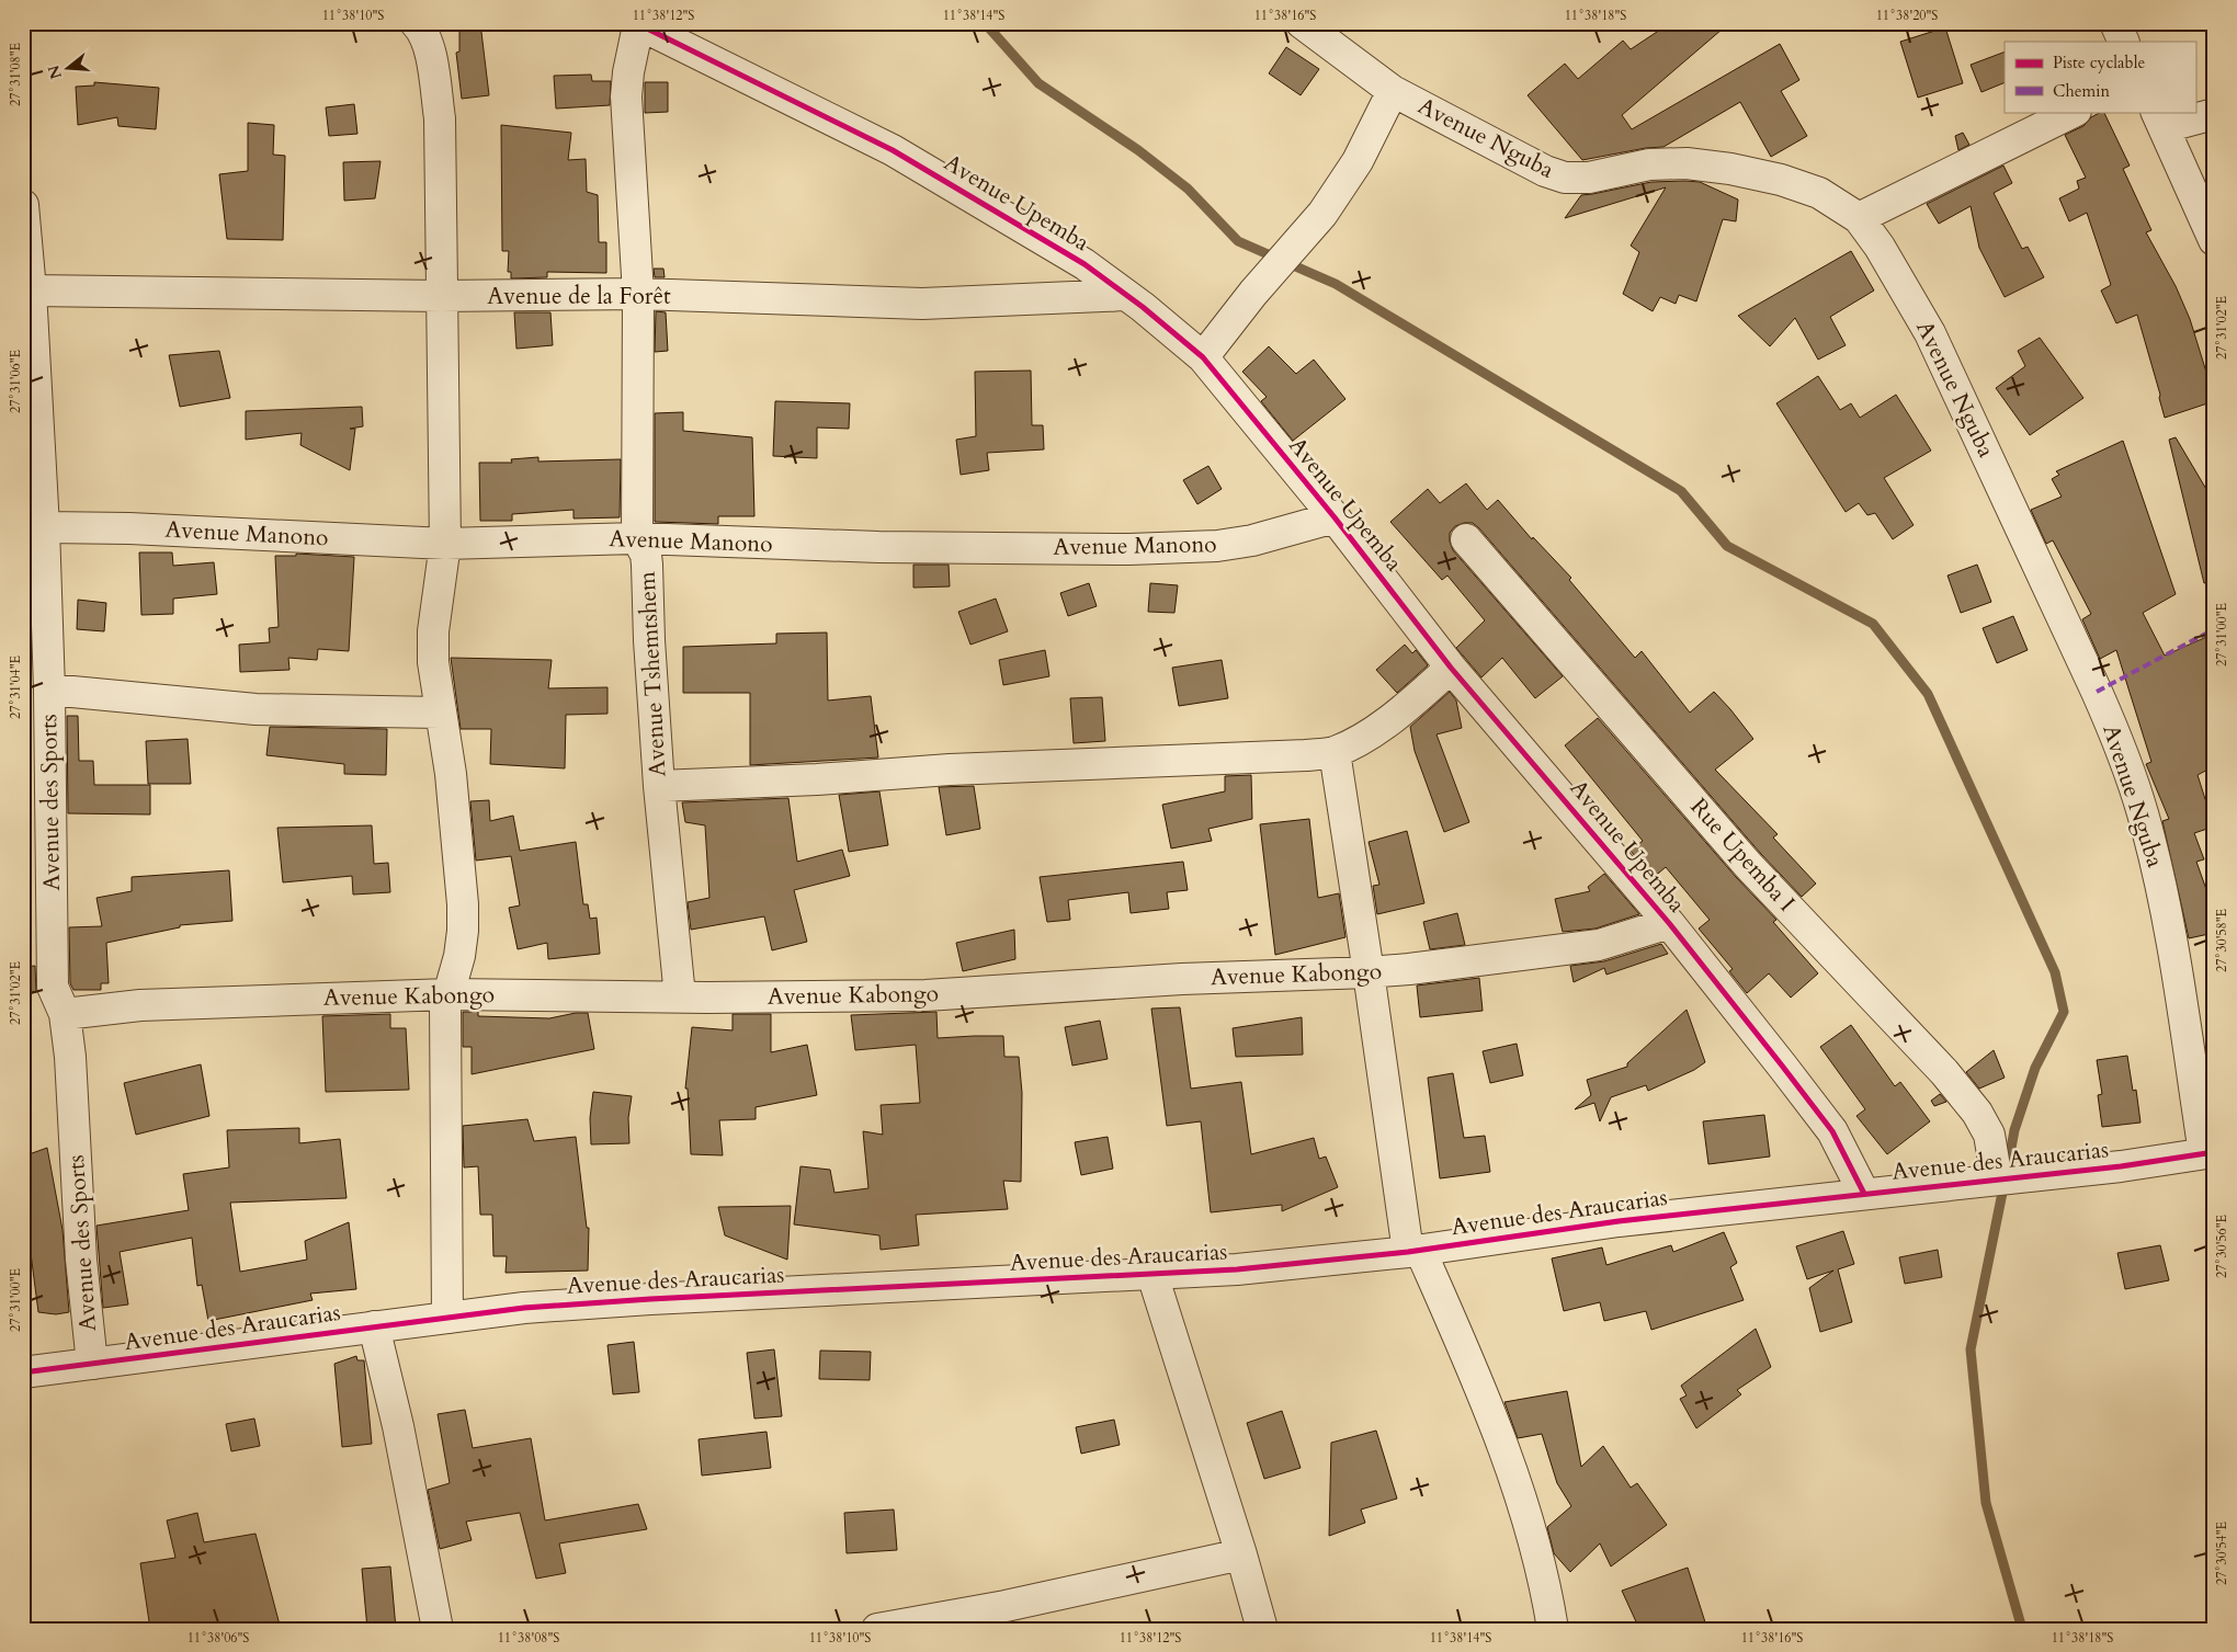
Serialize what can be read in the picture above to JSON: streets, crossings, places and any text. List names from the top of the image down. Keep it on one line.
{"streets":{"street":["Avenue Nguba","Avenue Upemba","Avenue de la Forêt","Avenue Manono","Avenue Tshemtshem","Avenue des Sports","Rue Upemba I","Avenue Kabongo","Avenue des Araucarias"]},"crossings":[["Avenue Nguba","Avenue des Araucarias"],["Avenue Upemba","Avenue de la Forêt"],["Avenue Upemba","Avenue Manono"],["Avenue Upemba","Avenue Tshemtshem"],["Avenue Upemba","Avenue Kabongo"],["Avenue Upemba","Avenue des Araucarias"],["Avenue de la Forêt","Avenue Tshemtshem"],["Avenue de la Forêt","Avenue des Sports"],["Avenue Manono","Avenue Tshemtshem"],["Avenue Manono","Avenue des Sports"],["Avenue Tshemtshem","Avenue Kabongo"],["Avenue des Sports","Avenue Kabongo"],["Avenue des Sports","Avenue des Araucarias"],["Rue Upemba I","Avenue des Araucarias"]],"legend":["Piste cyclable","Chemin"],"north":"left","coordinates":["11°38'10\"S","11°38'12\"S","11°38'14\"S","11°38'16\"S","11°38'18\"S","11°38'20\"S","27°31'08\"E","27°31'02\"E","27°31'06\"E","27°31'00\"E","27°31'04\"E","27°30'58\"E","27°30'56\"E","27°30'54\"E","11°38'06\"S","11°38'08\"S"]}
